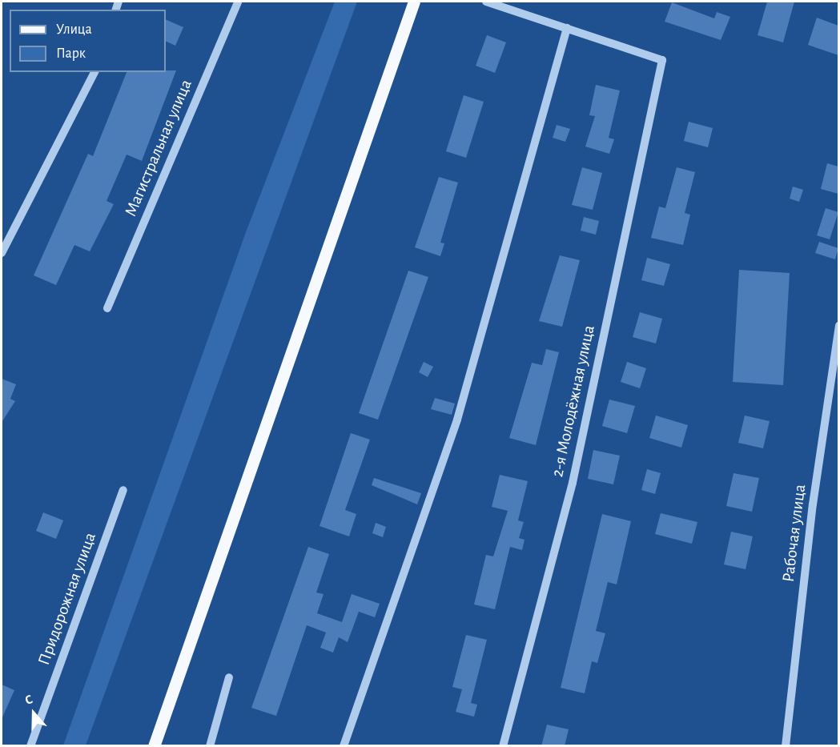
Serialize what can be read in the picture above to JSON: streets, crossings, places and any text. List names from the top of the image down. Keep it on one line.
{"streets":{"street":["Магистральная улица","2-я Молодёжная улица","Рабочая улица","Придорожная улица"]},"legend":["Улица","Парк"],"north":"top"}
